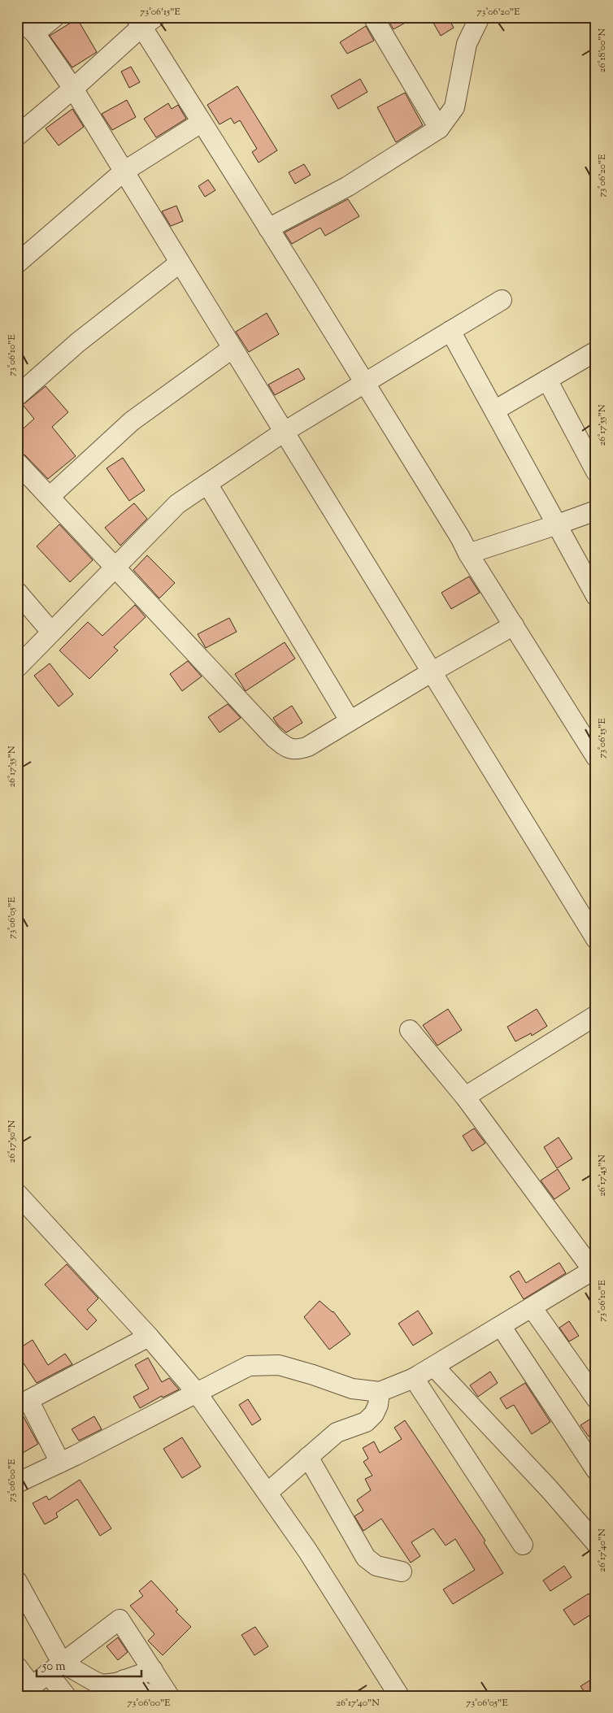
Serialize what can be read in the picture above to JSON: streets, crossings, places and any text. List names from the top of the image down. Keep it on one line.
{"scale_bar":"50 m","coordinates":["73°06'15\"E","73°06'20\"E","26°18'00\"N","73°06'10\"E","26°17'55\"N","73°06'05\"E","26°17'50\"N","26°17'45\"N","73°06'00\"E","26°17'40\"N"]}
